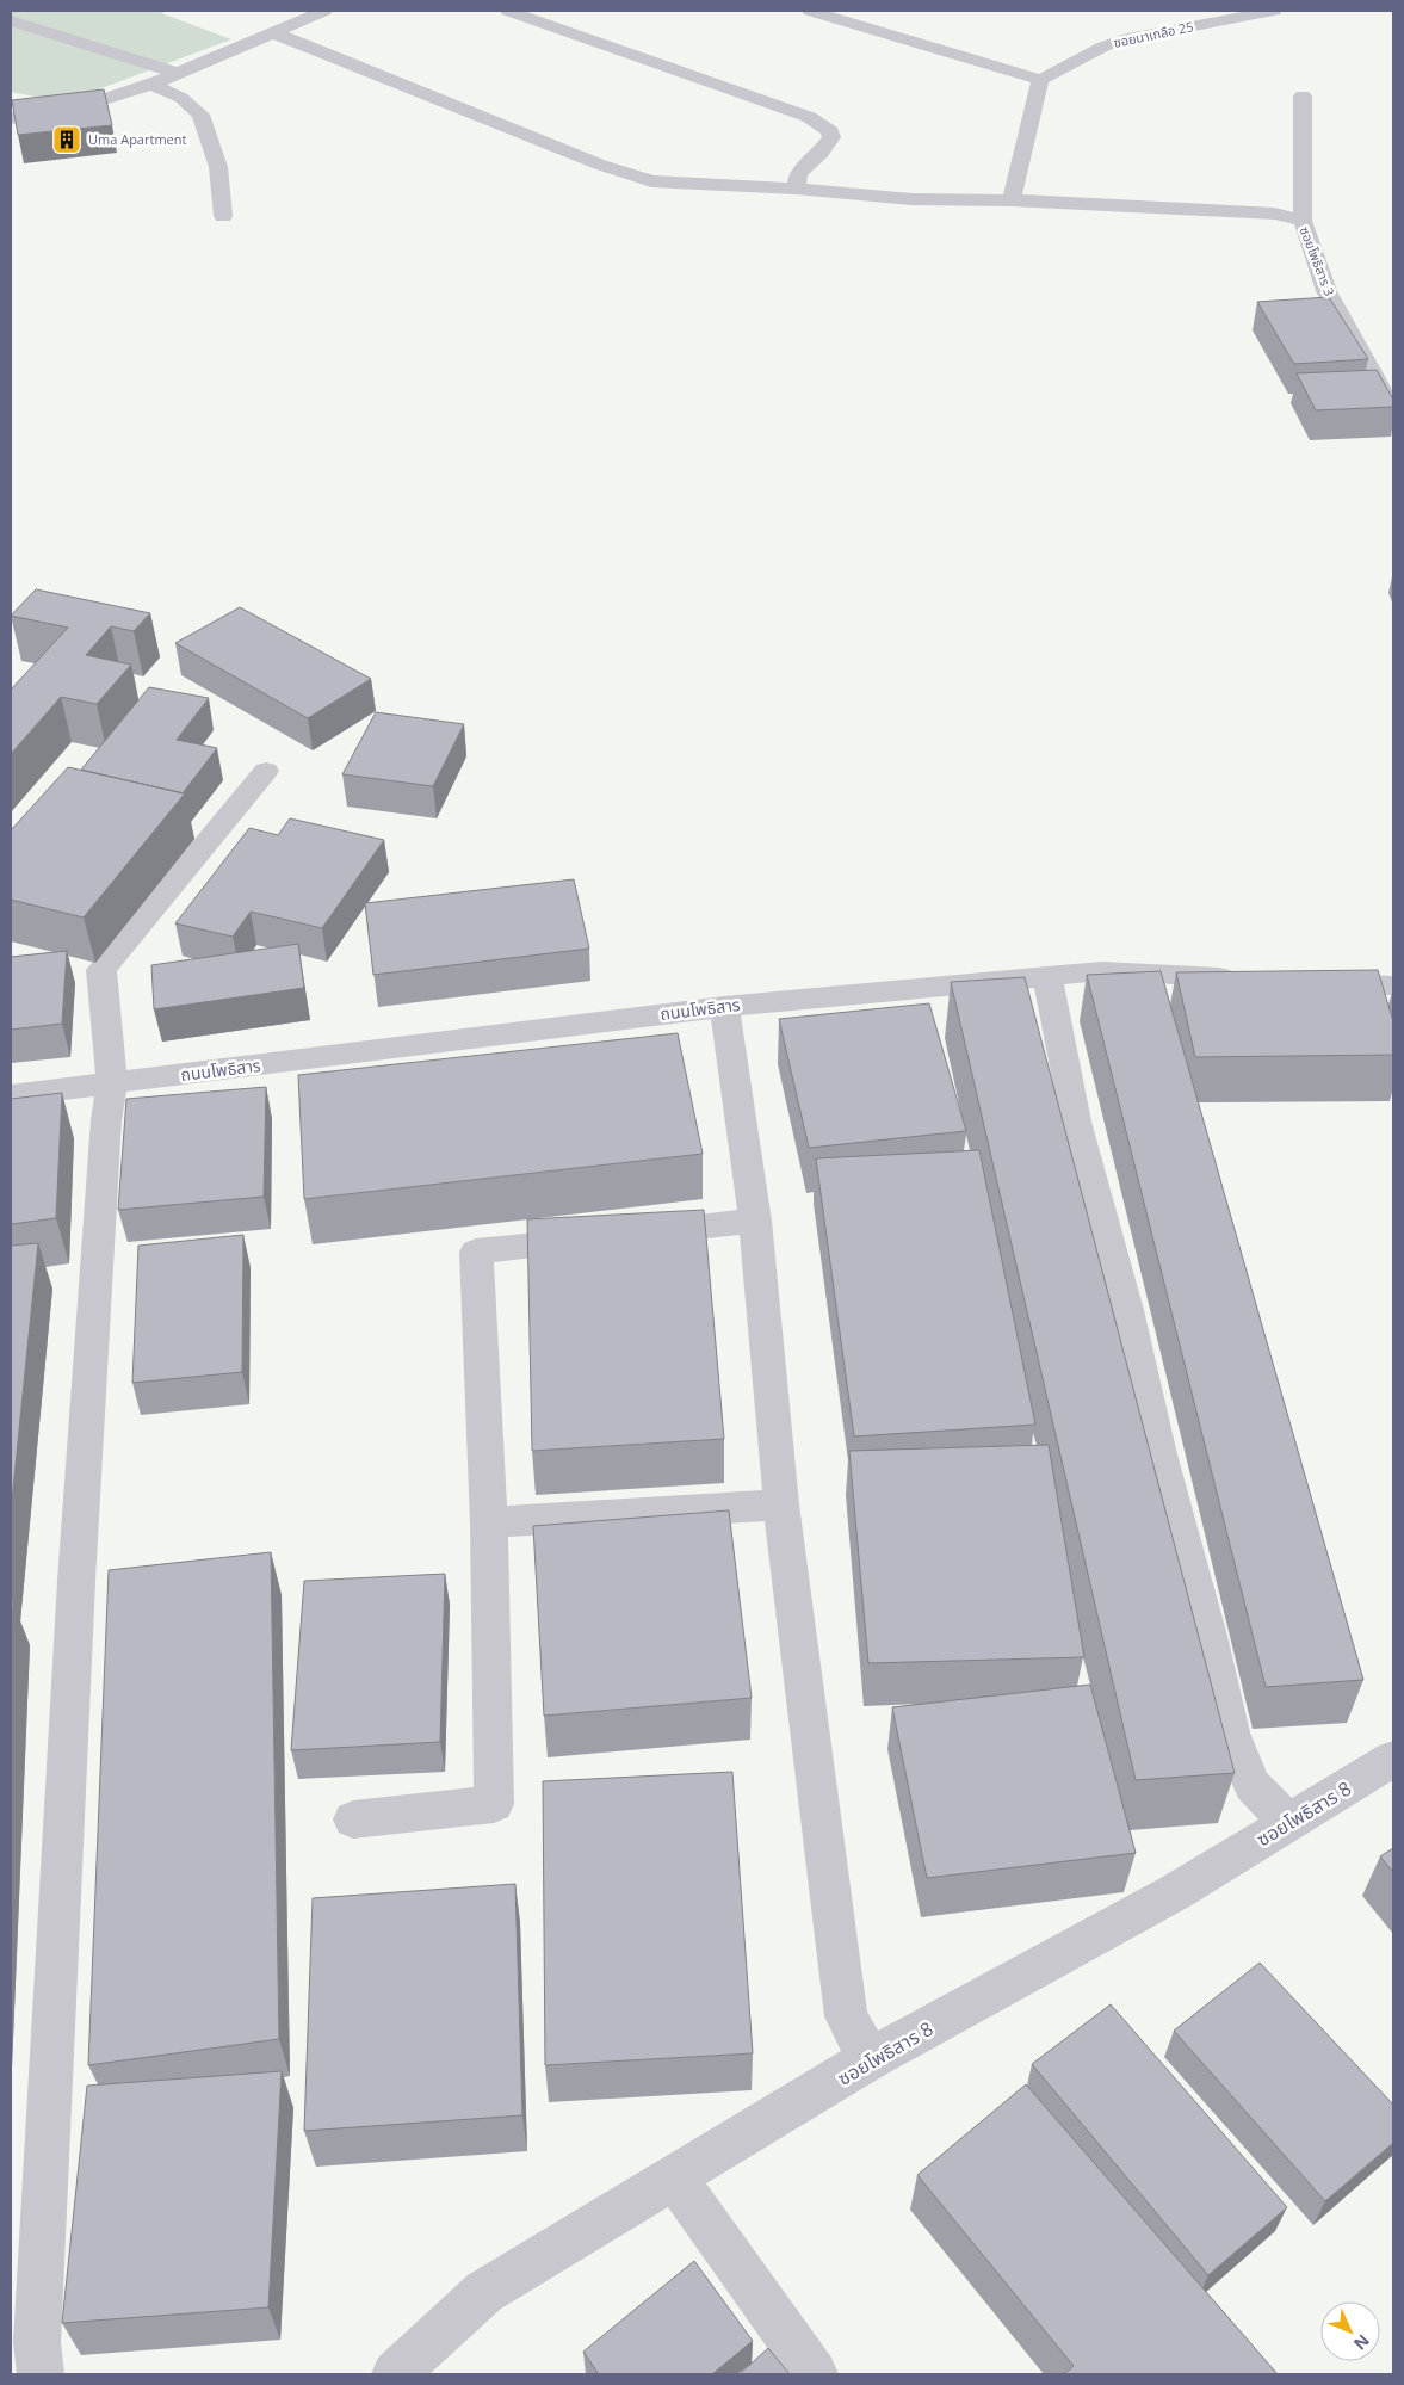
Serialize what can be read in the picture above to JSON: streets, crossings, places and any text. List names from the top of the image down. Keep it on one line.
{"streets":{"street":["ซอยนาเกลือ 25","ซอยโพธิสาร 3","ถนนโพธิสาร","ซอยโพธิสาร 8"]},"places":{"building":["Uma Apartment"]},"north":"bottom right"}
